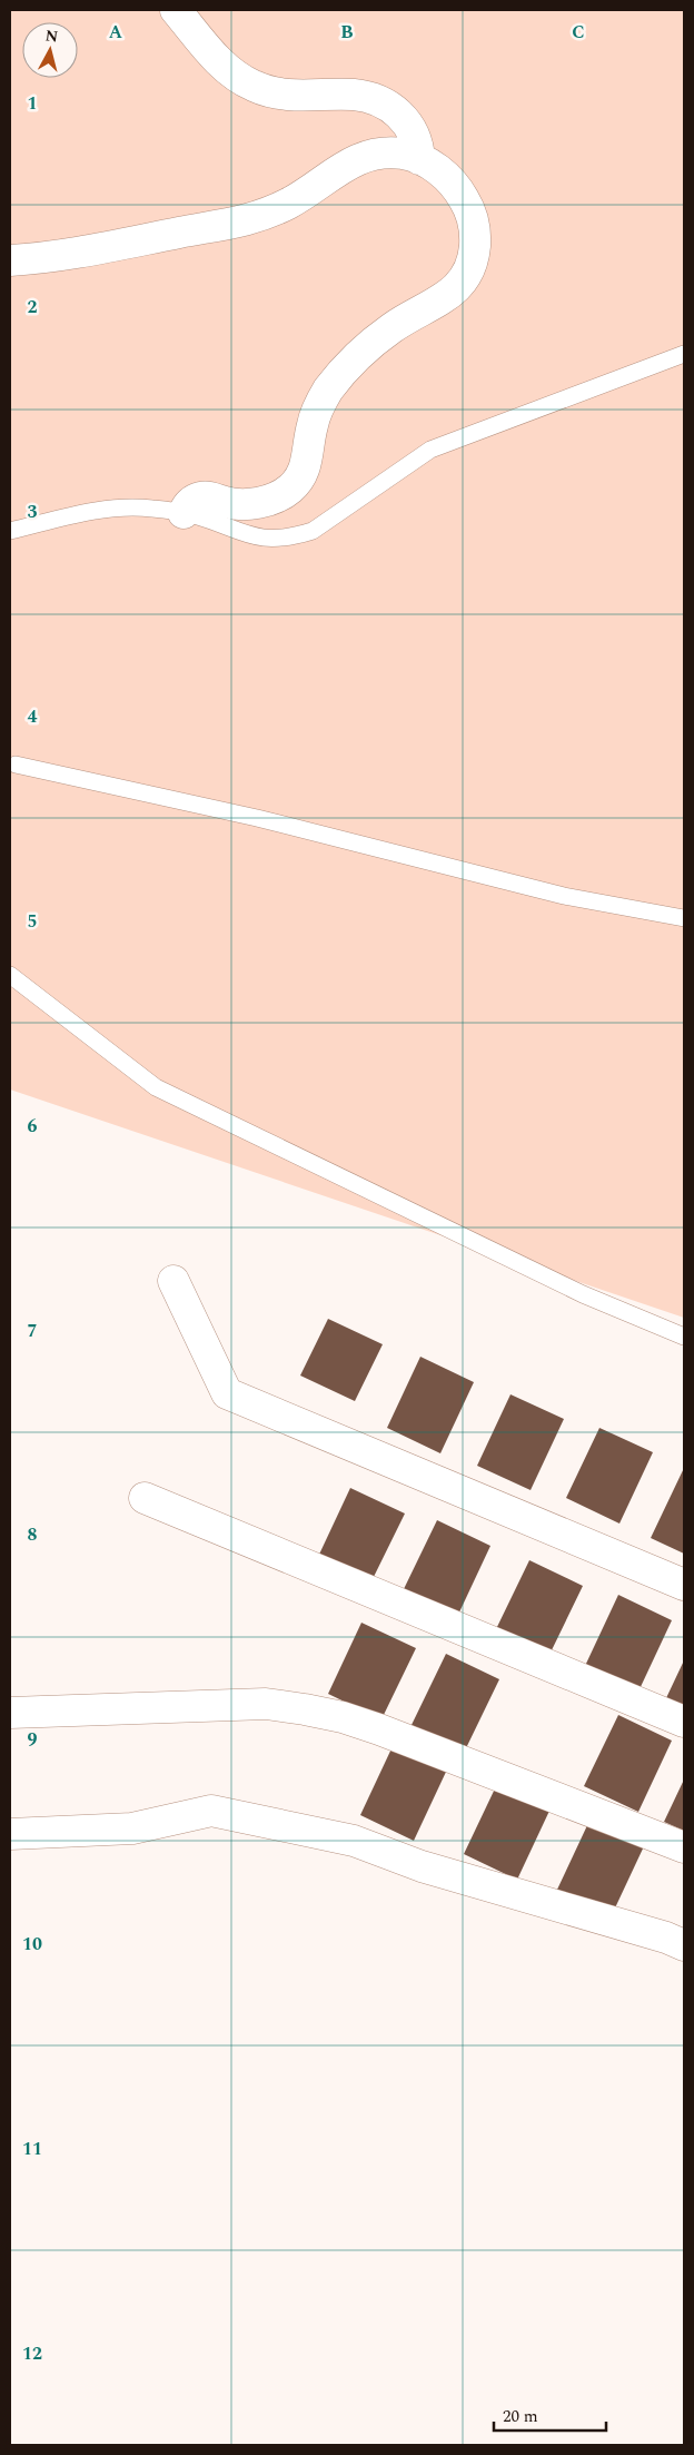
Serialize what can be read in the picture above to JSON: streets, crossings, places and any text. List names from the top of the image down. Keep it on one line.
{"scale_bar":"20 m","north":"top","grid":{"columns":["A","B","C"],"rows":["1","2","3","4","5","6","7","8","9","10","11","12"]}}
